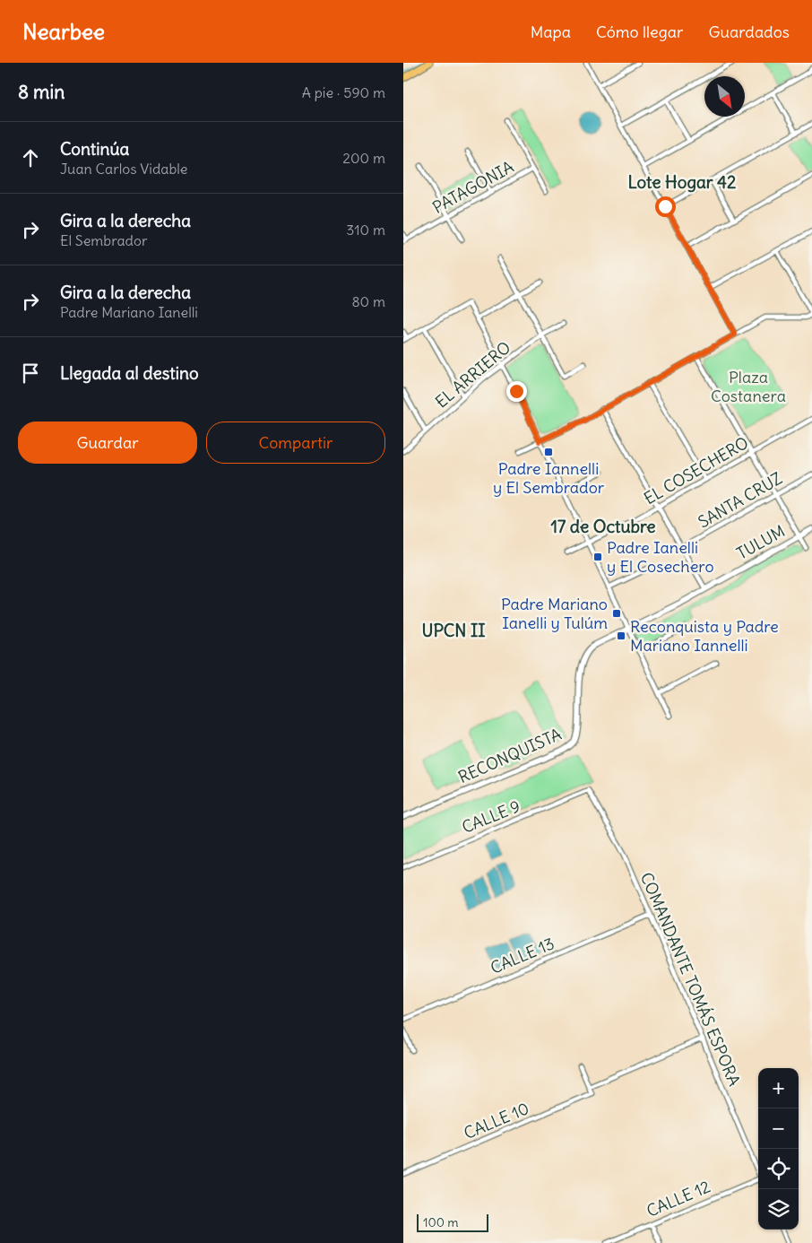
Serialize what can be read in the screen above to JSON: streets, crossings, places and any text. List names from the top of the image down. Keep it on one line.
{"streets":{"street":["PATAGONIA","EL ARRIERO","EL COSECHERO","SANTA CRUZ","TULUM","RECONQUISTA","CALLE 9","CALLE 13","COMANDANTE TOMÁS ESPORA","CALLE 10","CALLE 12"]},"crossings":[["TULUM","RECONQUISTA"],["CALLE 9","COMANDANTE TOMÁS ESPORA"],["CALLE 13","COMANDANTE TOMÁS ESPORA"],["COMANDANTE TOMÁS ESPORA","CALLE 10"]],"districts":["Lote Hogar 42","17 de Octubre","UPCN II"],"parks":["Plaza Costanera"],"places":{"transit":["Padre Iannelli y El Sembrador","Padre Ianelli y El Cosechero","Padre Mariano Ianelli y Tulúm","Reconquista y Padre Mariano Iannelli"]},"scale_bar":"100 m","north":"bottom right","page":{"header":"Nearbee","nav":["Mapa","Cómo llegar","Guardados"],"heading":["8 min","A pie · 590 m"],"list":[["Continúa","Juan Carlos Vidable","200 m"],["Gira a la derecha","El Sembrador","310 m"],["Gira a la derecha","Padre Mariano Ianelli","80 m"],"Llegada al destino"],"buttons":["Guardar","Compartir"],"map_buttons":["+","−"],"scale":"100 m"}}
